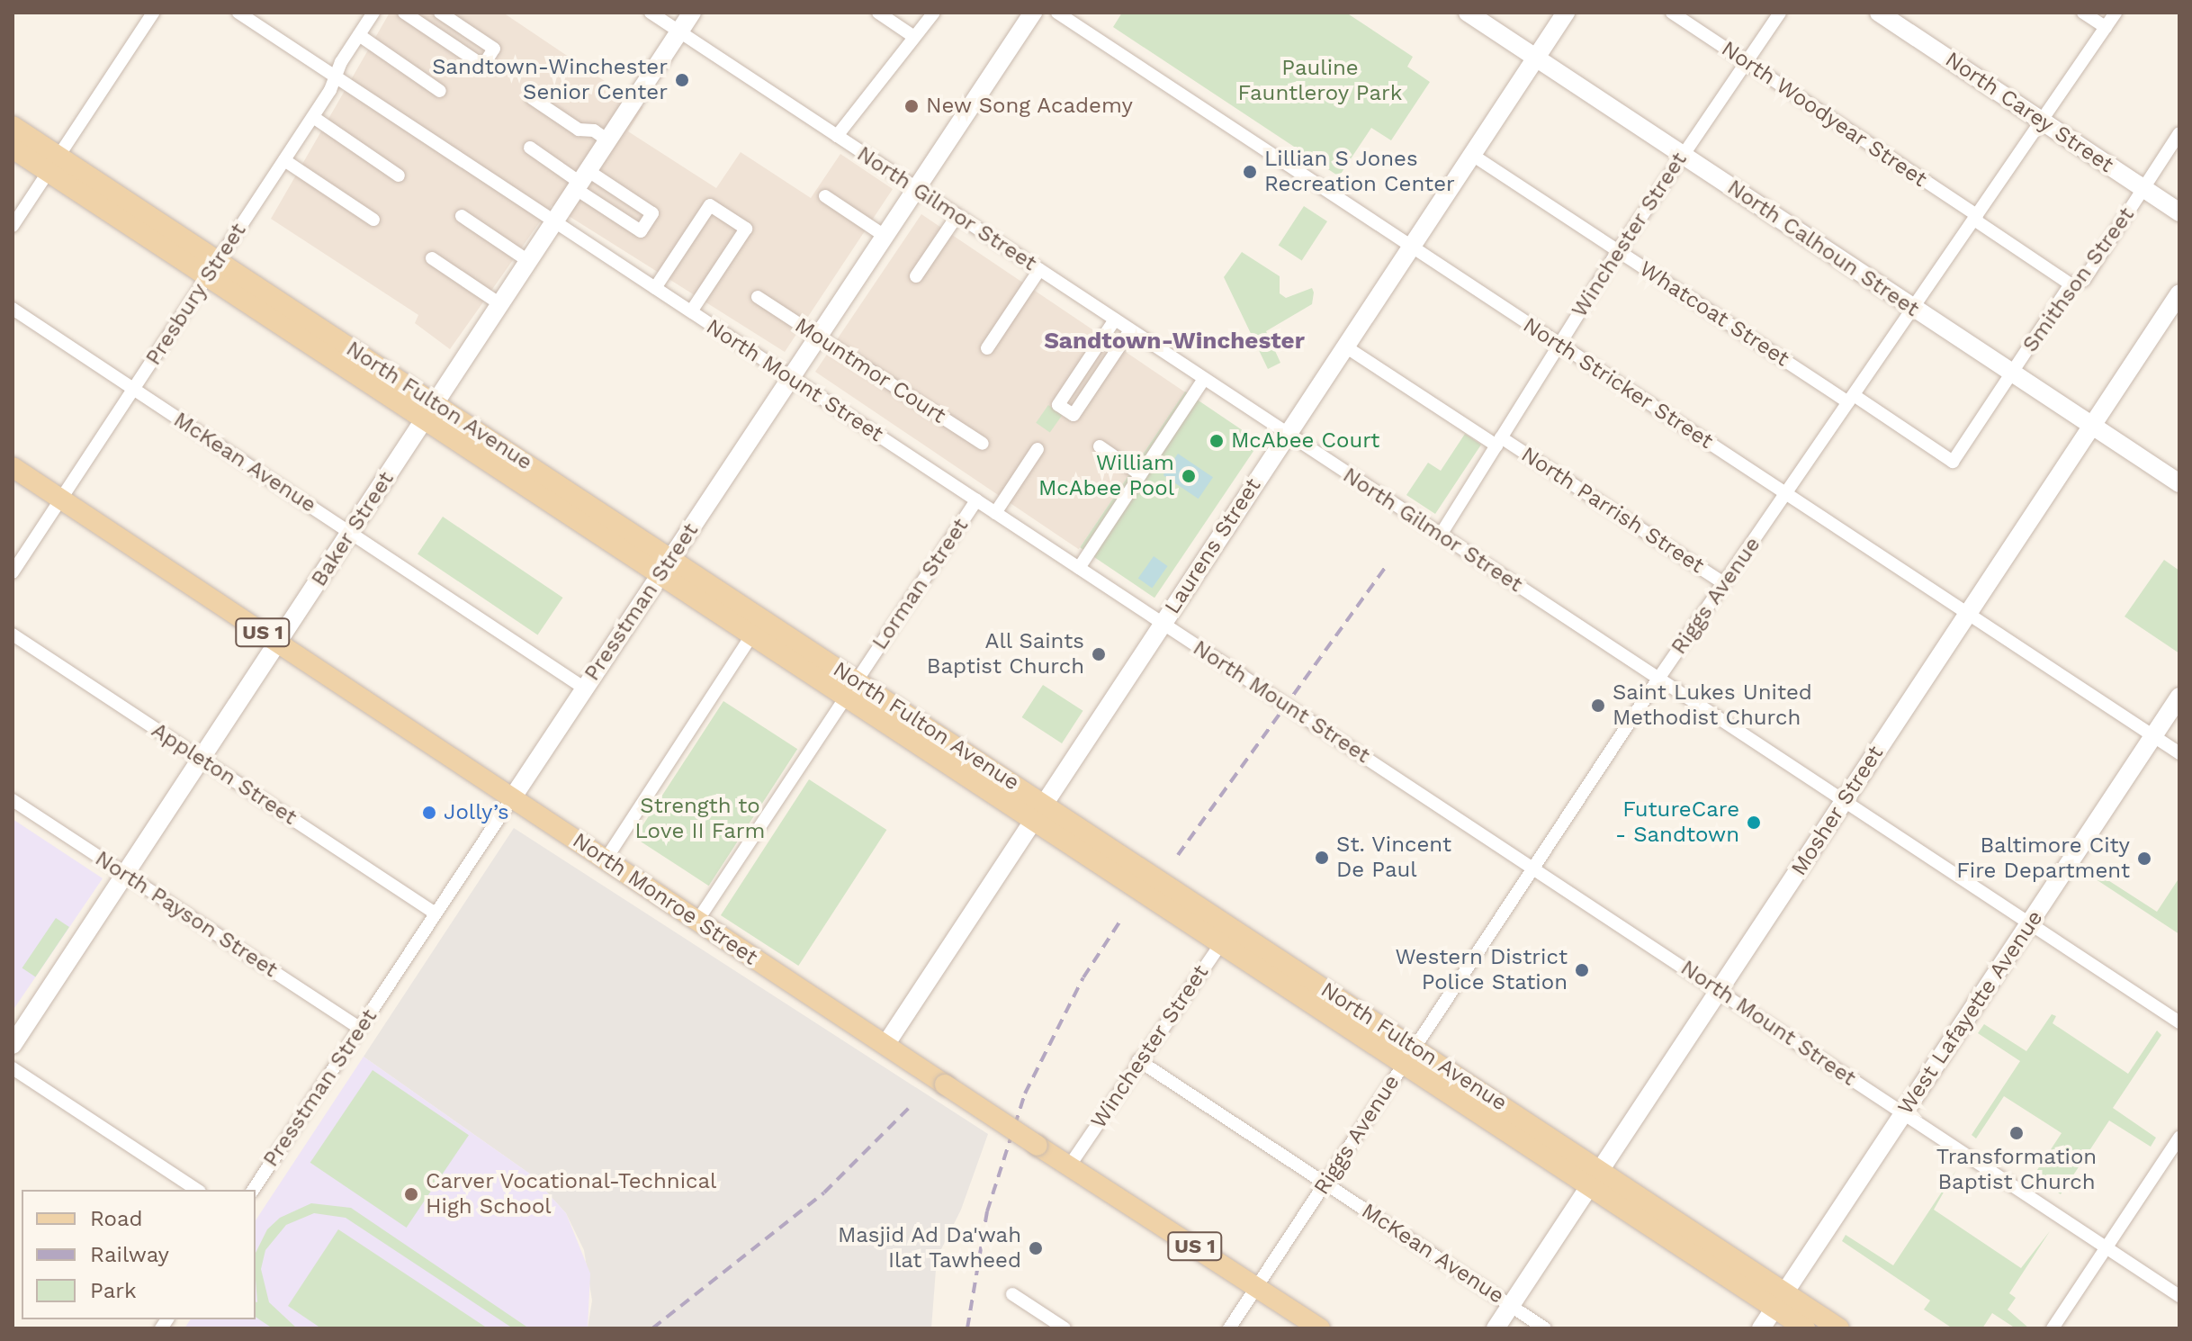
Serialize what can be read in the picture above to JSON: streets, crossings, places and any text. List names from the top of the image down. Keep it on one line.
{"streets":{"main road":["North Fulton Avenue","US 1","North Monroe Street"],"street":["North Carey Street","North Woodyear Street","North Gilmor Street","Winchester Street","North Calhoun Street","Smithson Street","Presbury Street","Whatcoat Street","Mountmor Court","North Mount Street","North Stricker Street","McKean Avenue","North Parrish Street","Baker Street","Laurens Street","Lorman Street","Riggs Avenue","Presstman Street","Appleton Street","Mosher Street","North Payson Street","West Lafayette Avenue"]},"crossings":[["North Carey Street","Smithson Street"],["North Carey Street","Riggs Avenue"],["North Woodyear Street","Winchester Street"],["North Woodyear Street","Smithson Street"],["North Woodyear Street","Riggs Avenue"],["North Gilmor Street","Winchester Street"],["North Gilmor Street","Baker Street"],["North Gilmor Street","Laurens Street"],["North Gilmor Street","Riggs Avenue"],["North Gilmor Street","Presstman Street"],["North Gilmor Street","Mosher Street"],["North Gilmor Street","West Lafayette Avenue"],["Winchester Street","North Calhoun Street"],["Winchester Street","Whatcoat Street"],["Winchester Street","North Stricker Street"],["Winchester Street","North Fulton Avenue"],["Winchester Street","McKean Avenue"],["Winchester Street","North Parrish Street"],["Winchester Street","North Monroe Street"],["North Calhoun Street","Smithson Street"],["North Calhoun Street","Laurens Street"],["North Calhoun Street","Riggs Avenue"],["North Calhoun Street","Mosher Street"],["Smithson Street","Whatcoat Street"],["Presbury Street","North Mount Street"],["Presbury Street","North Fulton Avenue"],["Presbury Street","McKean Avenue"],["Presbury Street","North Monroe Street"],["Whatcoat Street","Laurens Street"],["Whatcoat Street","Riggs Avenue"],["Mountmor Court","Presstman Street"],["North Mount Street","Baker Street"],["North Mount Street","Laurens Street"],["North Mount Street","Lorman Street"],["North Mount Street","Riggs Avenue"],["North Mount Street","Presstman Street"],["North Mount Street","Mosher Street"],["North Mount Street","West Lafayette Avenue"],["North Stricker Street","Laurens Street"],["North Stricker Street","Riggs Avenue"],["North Stricker Street","Mosher Street"],["North Stricker Street","West Lafayette Avenue"],["North Fulton Avenue","Baker Street"],["North Fulton Avenue","Laurens Street"],["North Fulton Avenue","Lorman Street"],["North Fulton Avenue","Riggs Avenue"],["North Fulton Avenue","Presstman Street"],["North Fulton Avenue","Mosher Street"],["North Fulton Avenue","West Lafayette Avenue"],["McKean Avenue","Baker Street"],["McKean Avenue","Riggs Avenue"],["McKean Avenue","Presstman Street"],["McKean Avenue","Mosher Street"],["North Parrish Street","Laurens Street"],["North Parrish Street","Riggs Avenue"],["Baker Street","Appleton Street"],["Baker Street","North Monroe Street"],["Baker Street","North Payson Street"],["Laurens Street","North Monroe Street"],["Lorman Street","North Monroe Street"],["Riggs Avenue","North Monroe Street"],["Presstman Street","Appleton Street"],["Presstman Street","North Monroe Street"],["Presstman Street","North Payson Street"]],"districts":["Sandtown-Winchester"],"parks":["Pauline Fauntleroy Park","Strength to Love II Farm"],"places":["Sandtown-Winchester Senior Center","New Song Academy","Lillian S Jones Recreation Center","McAbee Court","William McAbee Pool","All Saints Baptist Church","Saint Lukes United Methodist Church","Jolly’s","FutureCare - Sandtown","St. Vincent De Paul","Baltimore City Fire Department","Western District Police Station","Transformation Baptist Church","Carver Vocational-Technical High School","Masjid Ad Da'wah Ilat Tawheed"],"legend":["Road","Railway","Park"]}
